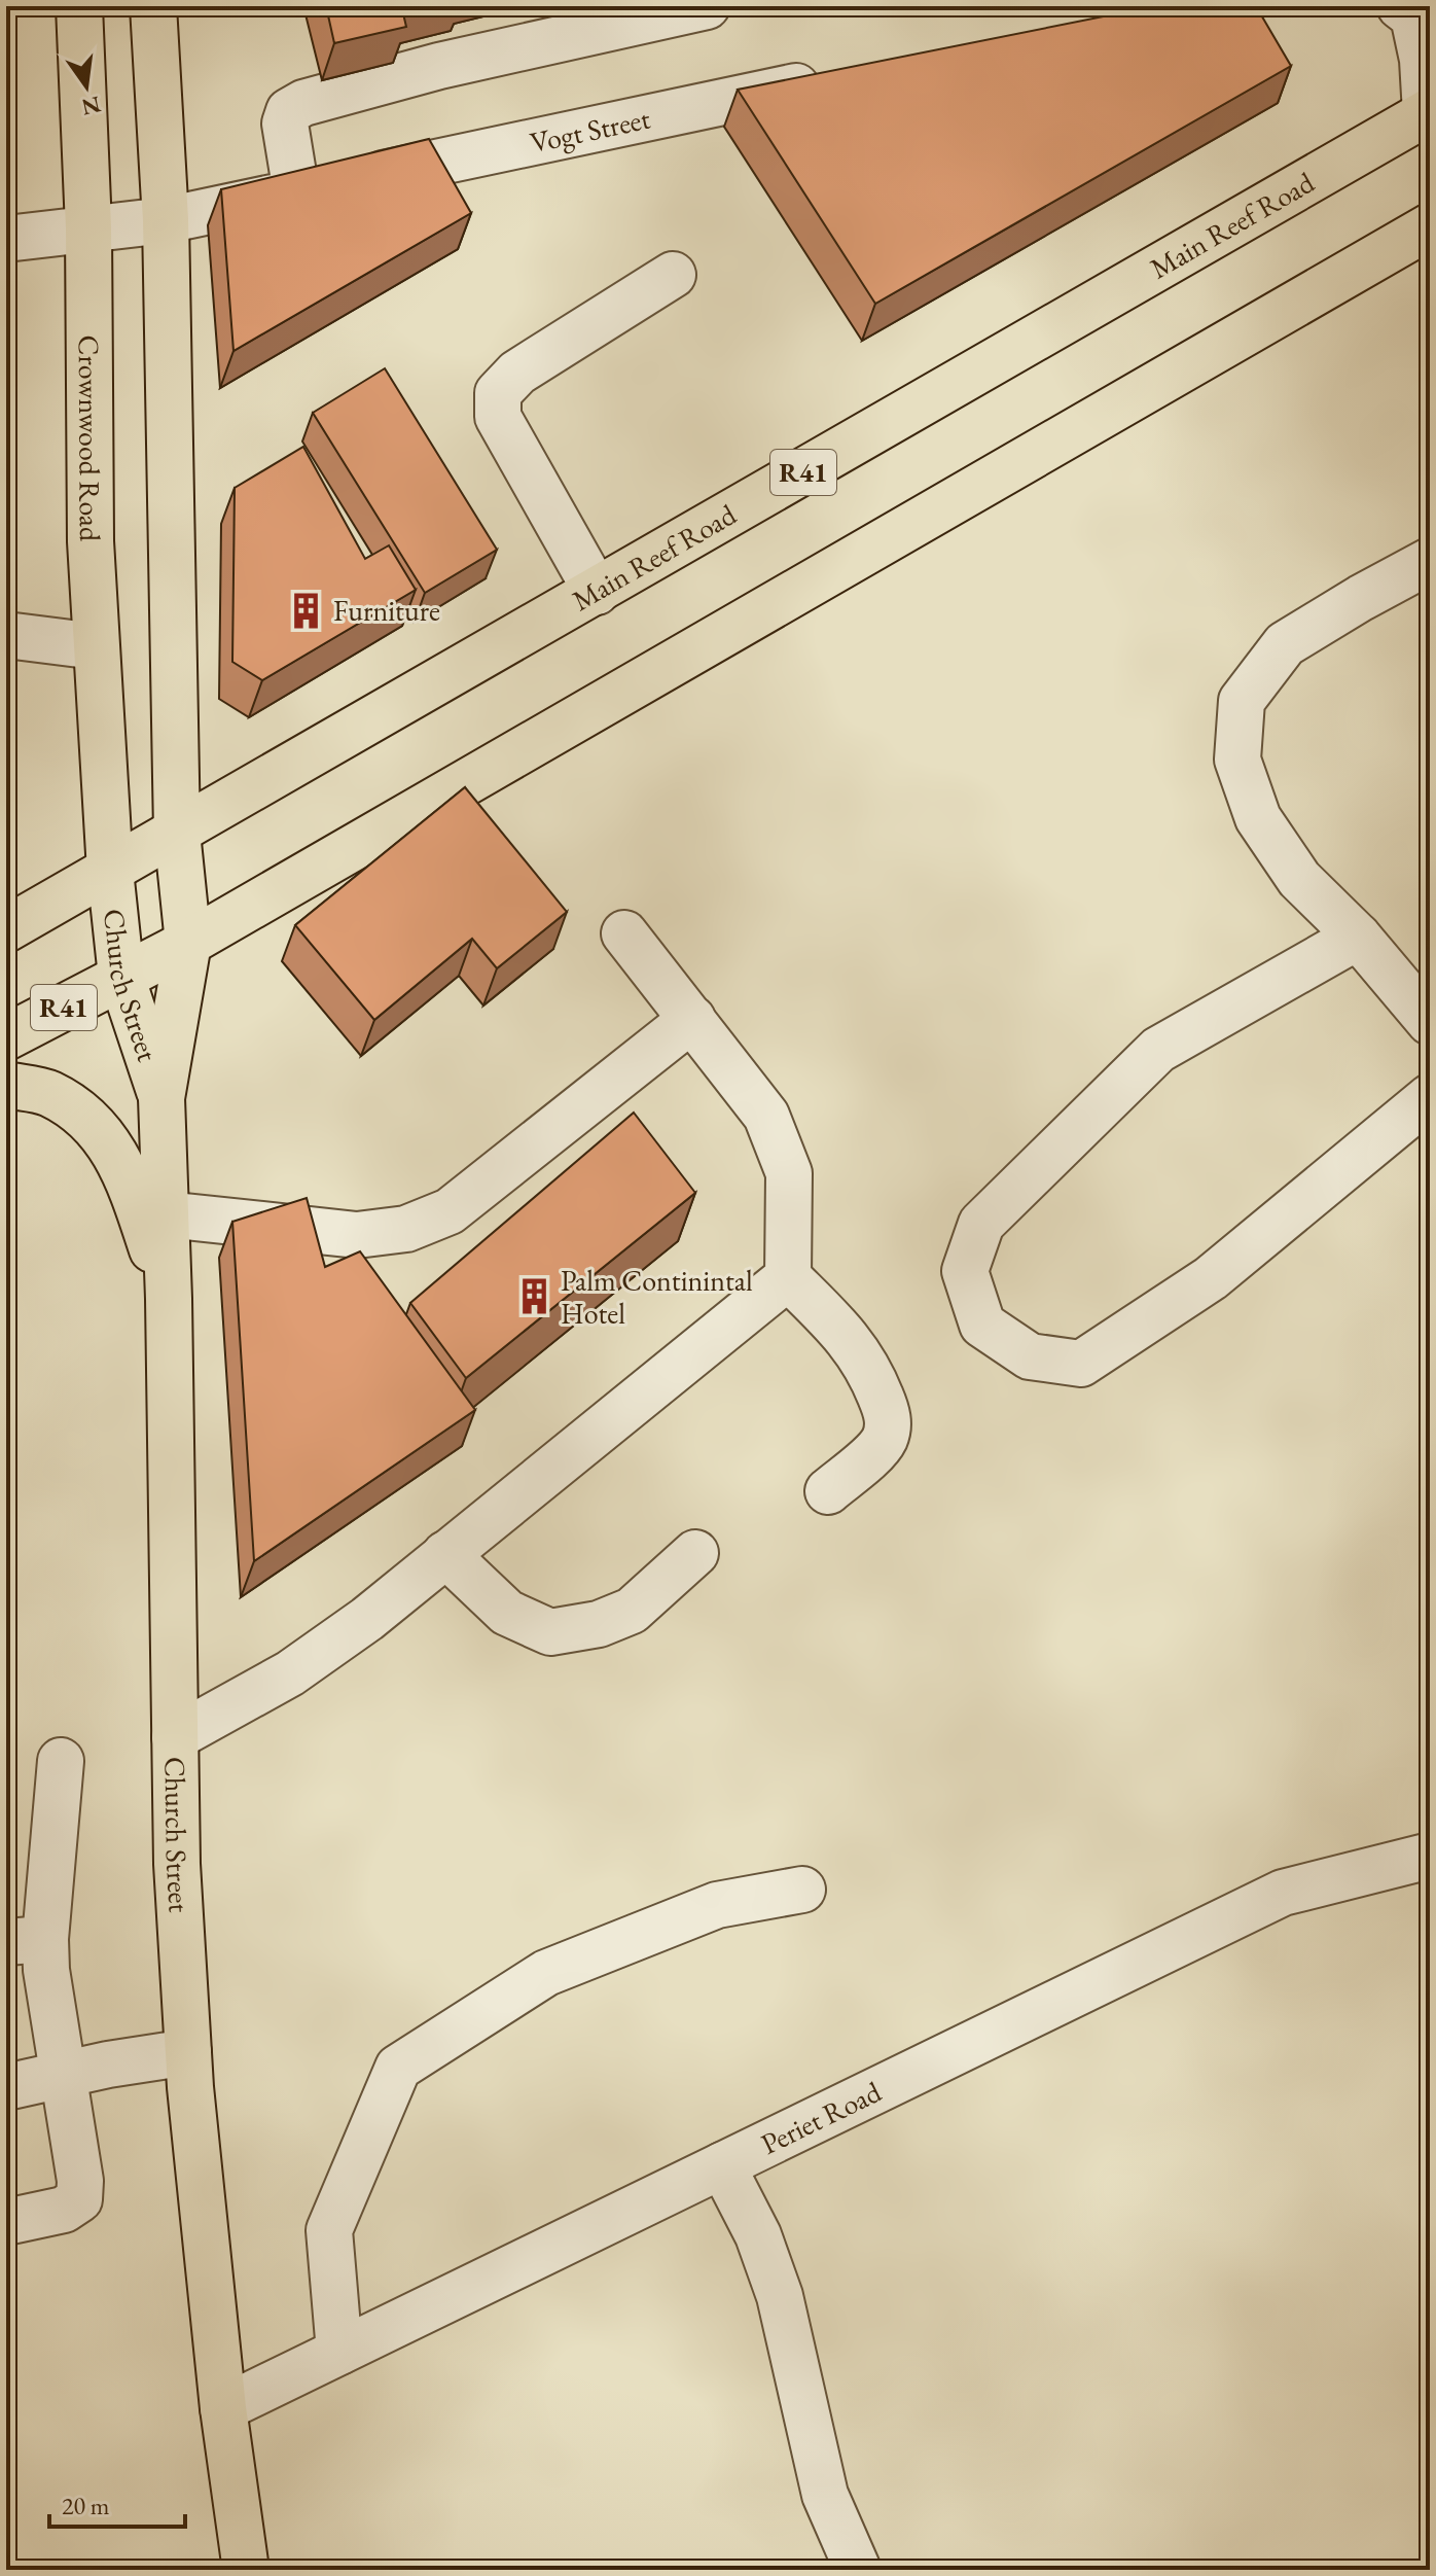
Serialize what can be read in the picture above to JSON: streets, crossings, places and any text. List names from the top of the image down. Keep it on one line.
{"streets":{"main road":["Main Reef Road","Crownwood Road","R41","Church Street"],"street":["Vogt Street","Periet Road"]},"crossings":[["Vogt Street","Crownwood Road"],["Main Reef Road","Crownwood Road"],["Main Reef Road","Church Street"],["Crownwood Road","Church Street"],["R41","Church Street"],["Church Street","Periet Road"]],"places":{"building":["Furniture","Palm Continintal Hotel"]},"scale_bar":"20 m","north":"bottom"}
